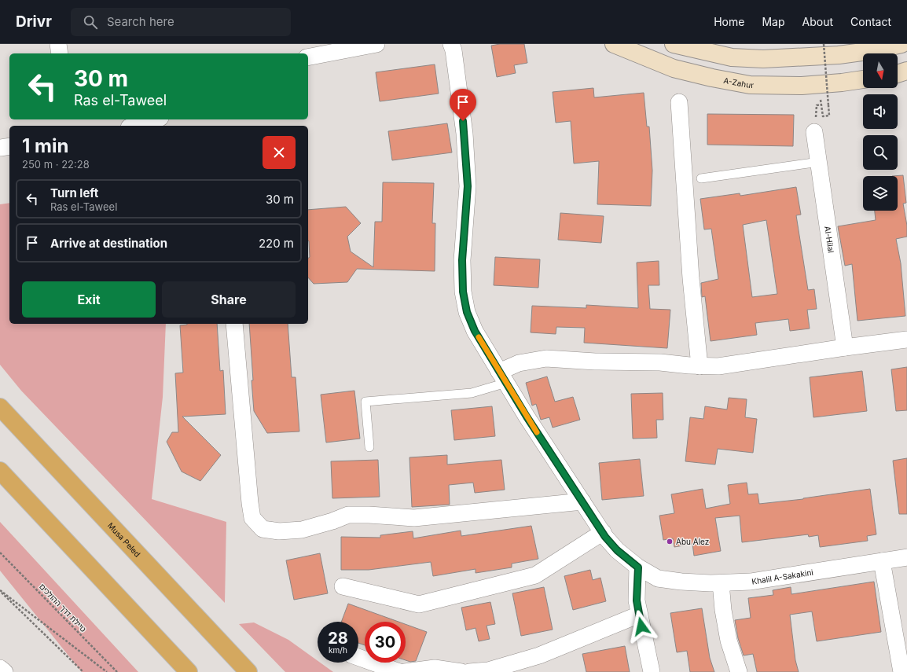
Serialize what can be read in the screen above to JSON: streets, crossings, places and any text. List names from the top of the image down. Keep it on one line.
{"streets":{"highway":["Musa Peled"],"main road":["A-Zahur"],"street":["Al-Hilal","Khalil A-Sakakini"],"path":["טיילת דרך ההולכים"]},"places":["Abu Alez"],"north":"bottom","page":{"header":"Drivr","search":"Search here","nav":["Home","Map","About","Contact"],"turn":["30 m","Ras el-Taweel"],"heading":["1 min","250 m · 22:28"],"list":[{"name":"Turn left","note":"Ras el-Taweel","value":"30 m"},{"name":"Arrive at destination","value":"220 m"}],"buttons":["Exit","Share"],"speed":"28 km/h","limit":"30"}}
